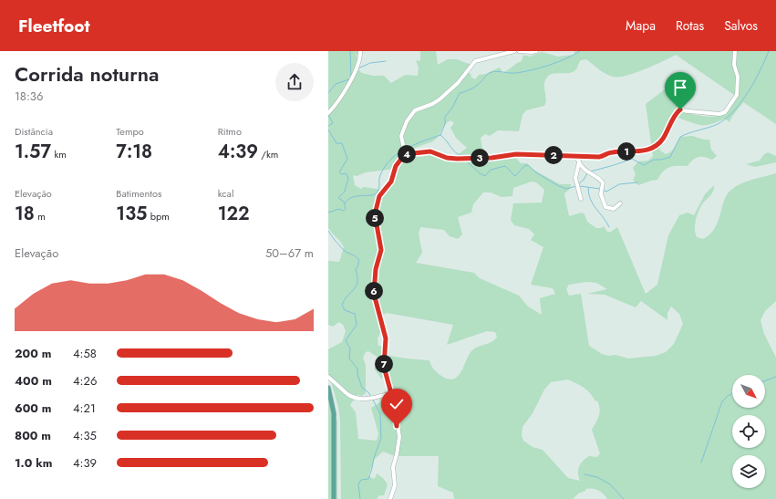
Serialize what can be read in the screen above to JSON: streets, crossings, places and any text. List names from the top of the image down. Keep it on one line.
{"north":"bottom right","page":{"header":"Fleetfoot","nav":["Mapa","Rotas","Salvos"],"heading":["Corrida noturna","18:36"],"stats":[["Distância","1.57 km"],["Tempo","7:18"],["Ritmo","4:39 /km"],["Elevação","18 m"],["Batimentos","135 bpm"],["kcal","122"]],"pins":["1","4","2","3","5","6","7"],"chart":["Elevação","50–67 m"],"list":[{"name":"200 m","note":"4:58"},{"name":"400 m","note":"4:26"},{"name":"600 m","note":"4:21"},{"name":"800 m","note":"4:35"},{"name":"1.0 km","note":"4:39"}]}}
